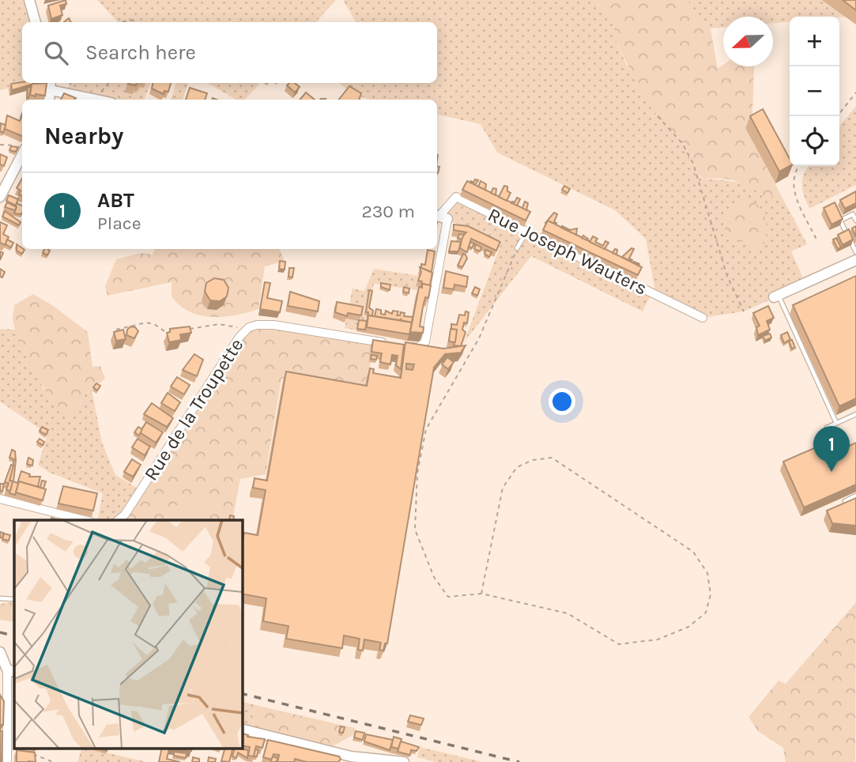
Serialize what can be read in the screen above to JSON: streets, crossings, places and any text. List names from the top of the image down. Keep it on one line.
{"streets":{"street":["Rue Joseph Wauters","Rue de la Troupette"]},"north":"left","page":{"map_buttons":["+","−"],"search":"Search here","heading":"Nearby","list":[{"mark":"1","name":"ABT","note":"Place","value":"230 m"}],"pins":"1"}}
